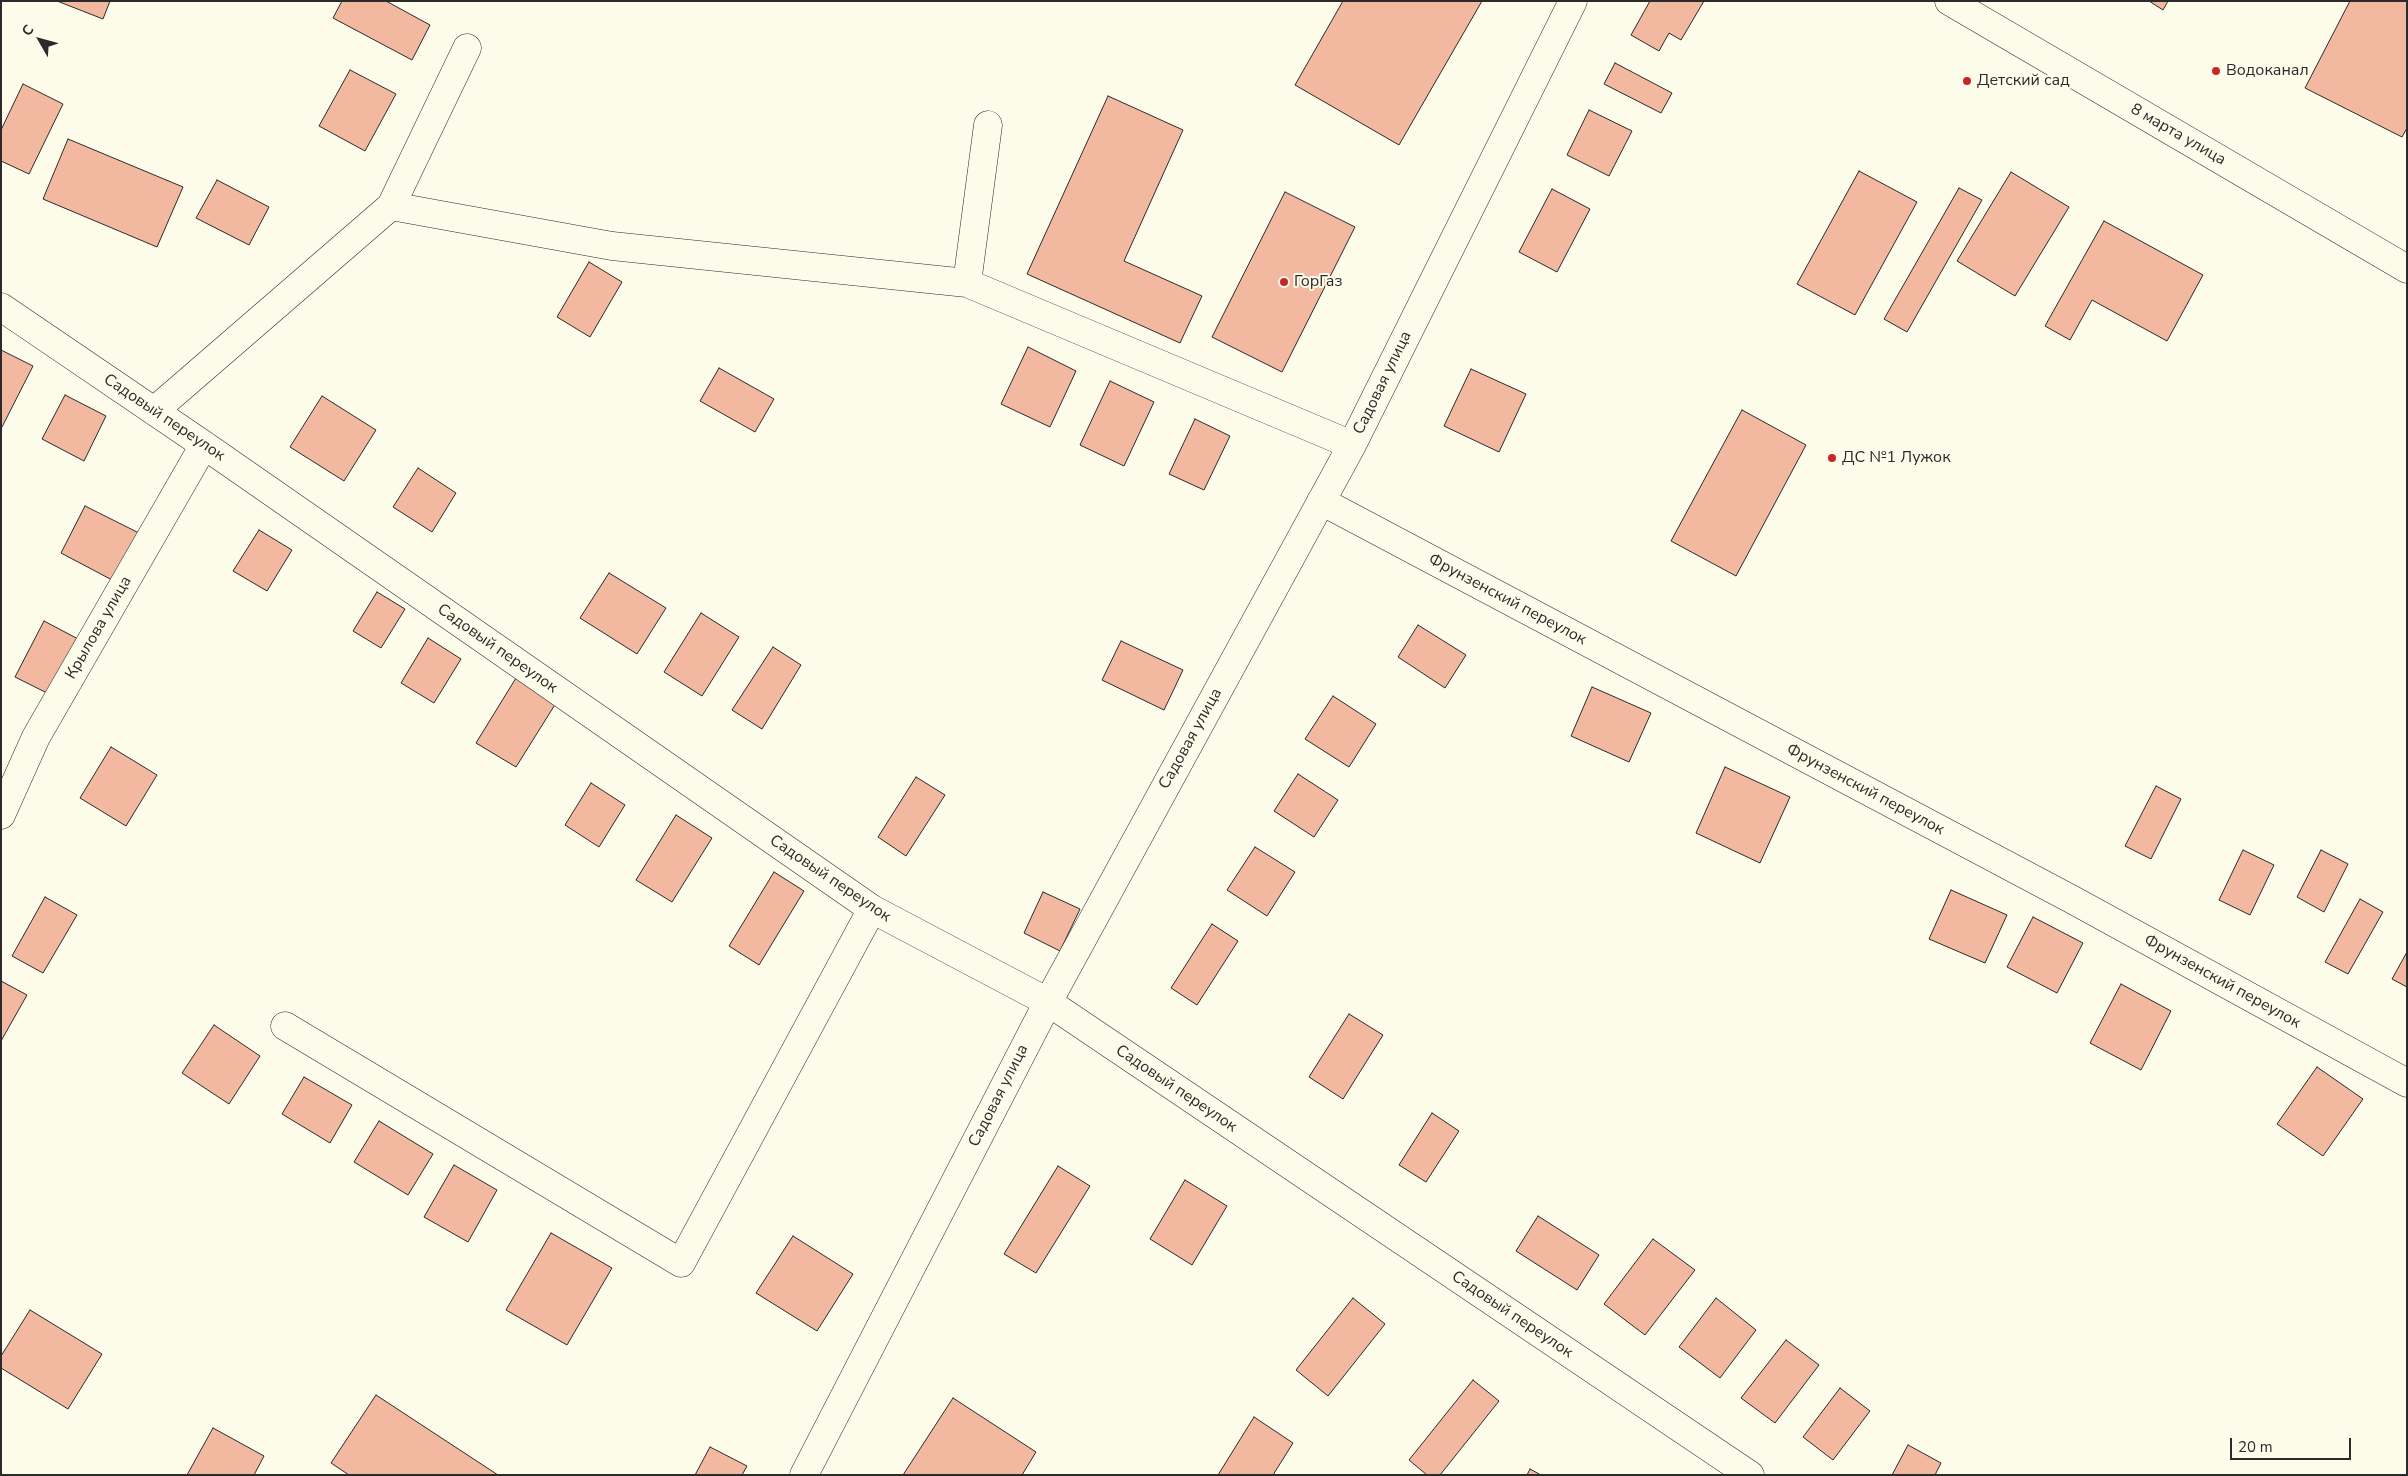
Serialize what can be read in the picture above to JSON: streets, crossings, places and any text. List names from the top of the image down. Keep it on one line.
{"streets":{"street":["8 марта улица","Садовая улица","Садовый переулок","Фрунзенский переулок","Крылова улица"]},"crossings":[["Садовая улица","Садовый переулок"],["Садовая улица","Фрунзенский переулок"],["Садовый переулок","Крылова улица"]],"places":["Водоканал","Детский сад","ГорГаз","ДС №1 Лужок"],"scale_bar":"20 m","north":"top left"}
